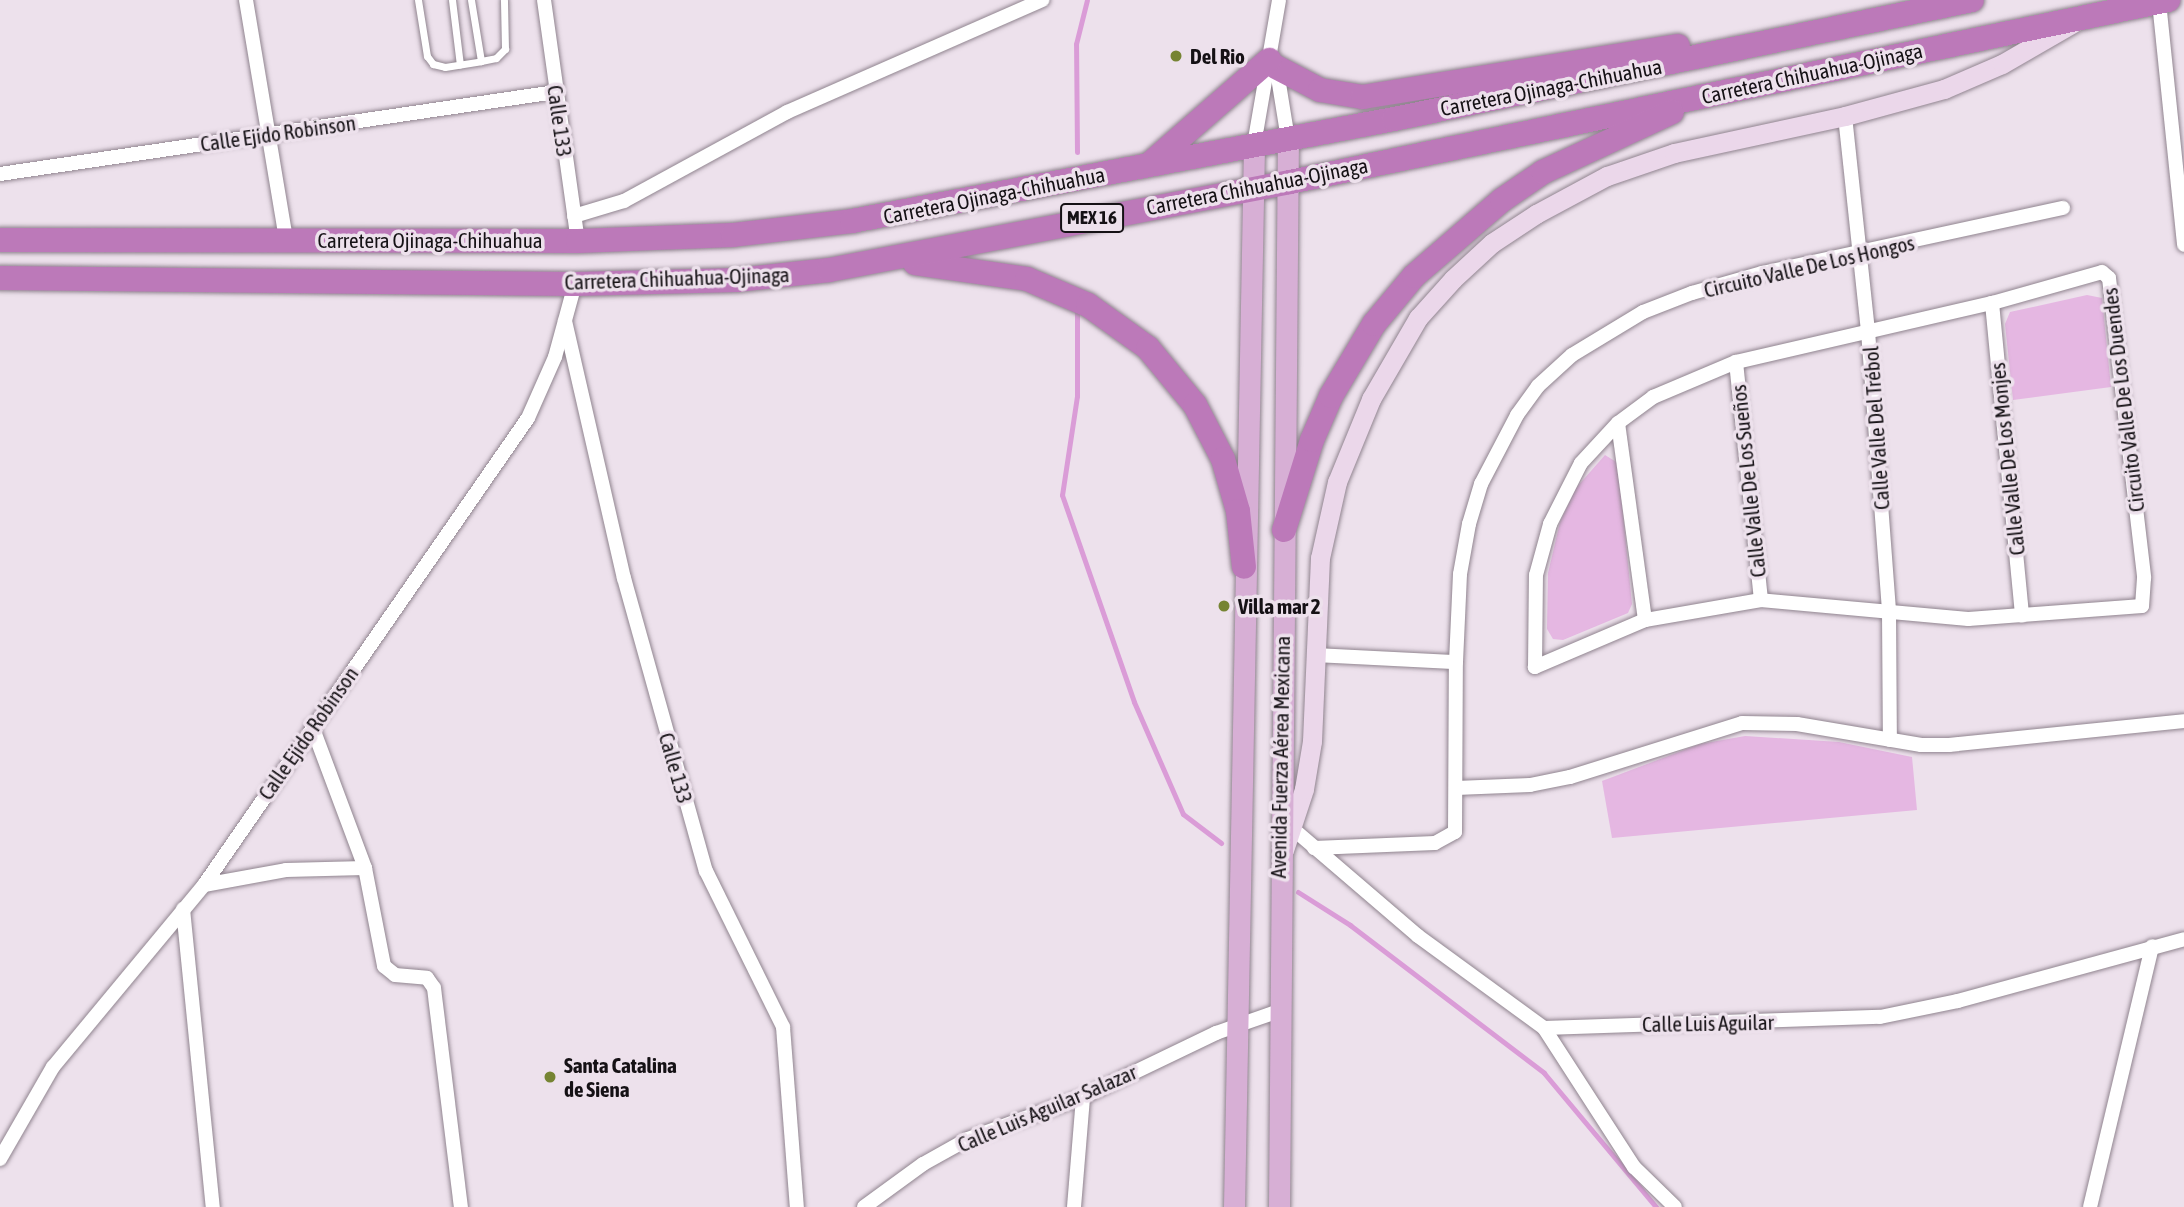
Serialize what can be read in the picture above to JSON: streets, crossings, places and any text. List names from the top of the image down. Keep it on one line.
{"streets":{"highway":["Carretera Chihuahua-Ojinaga","Carretera Ojinaga-Chihuahua","MEX 16"],"main road":["Avenida Fuerza Aérea Mexicana"],"street":["Calle 133","Calle Ejido Robinson","Circuito Valle De Los Hongos","Circuito Valle De Los Duendes","Calle Valle Del Trébol","Calle Valle De Los Monjes","Calle Valle De Los Sueños","Calle Luis Aguilar","Calle Luis Aguilar Salazar"]},"crossings":[["Carretera Chihuahua-Ojinaga","Calle Ejido Robinson"],["Carretera Chihuahua-Ojinaga","Avenida Fuerza Aérea Mexicana"],["Carretera Ojinaga-Chihuahua","Calle 133"],["Carretera Ojinaga-Chihuahua","Avenida Fuerza Aérea Mexicana"],["Calle 133","Calle Ejido Robinson"],["Circuito Valle De Los Hongos","Calle Valle Del Trébol"],["Circuito Valle De Los Duendes","Calle Valle Del Trébol"],["Circuito Valle De Los Duendes","Calle Valle De Los Monjes"],["Circuito Valle De Los Duendes","Calle Valle De Los Sueños"],["Avenida Fuerza Aérea Mexicana","Calle Luis Aguilar Salazar"]],"places":["Del Rio","Villa mar 2","Santa Catalina de Siena"]}
